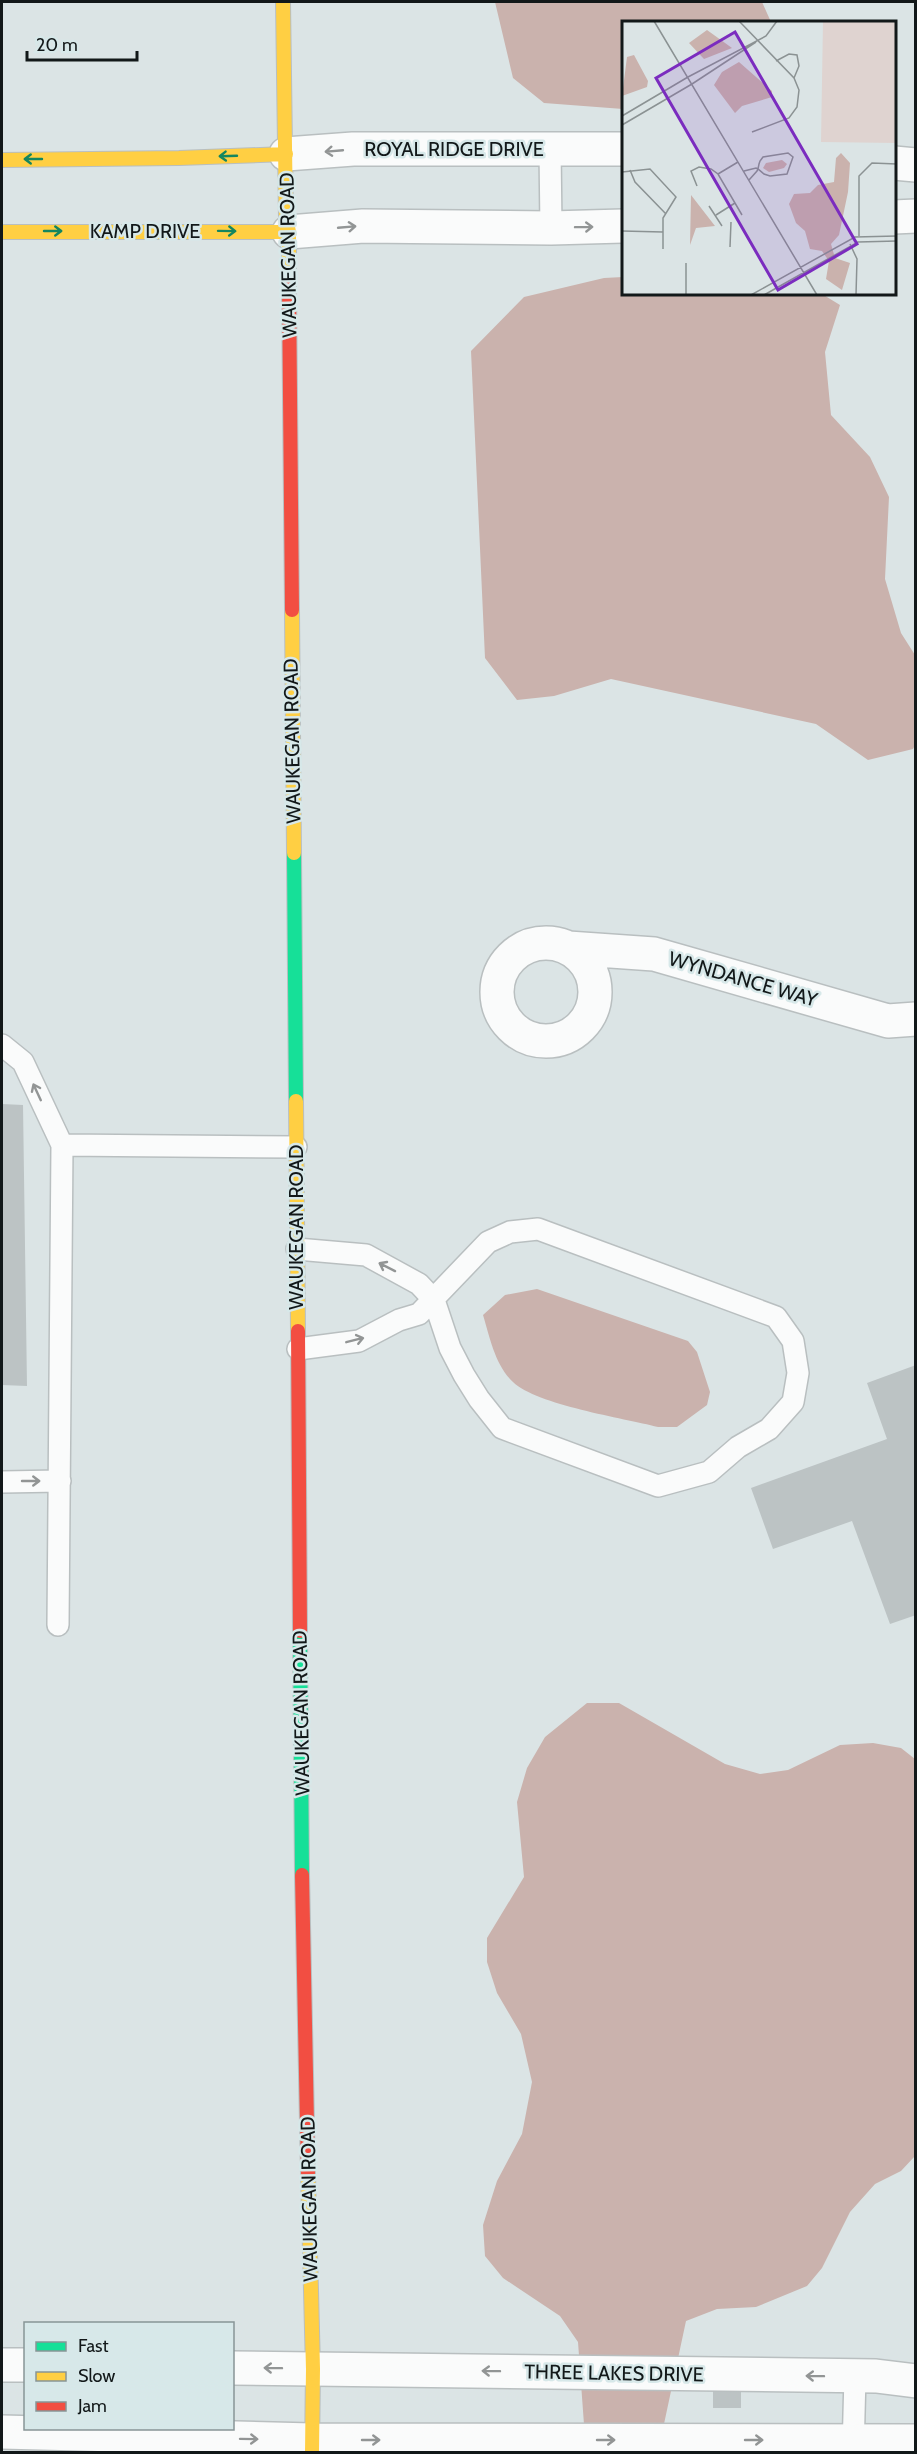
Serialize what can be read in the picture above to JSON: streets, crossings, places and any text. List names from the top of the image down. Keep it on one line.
{"streets":{"main road":["KAMP DRIVE","WAUKEGAN ROAD"],"street":["ROYAL RIDGE DRIVE","WYNDANCE WAY","THREE LAKES DRIVE"]},"crossings":[["ROYAL RIDGE DRIVE","WAUKEGAN ROAD"],["KAMP DRIVE","WAUKEGAN ROAD"],["WAUKEGAN ROAD","THREE LAKES DRIVE"]],"legend":["Fast","Slow","Jam"],"scale_bar":"20 m"}
